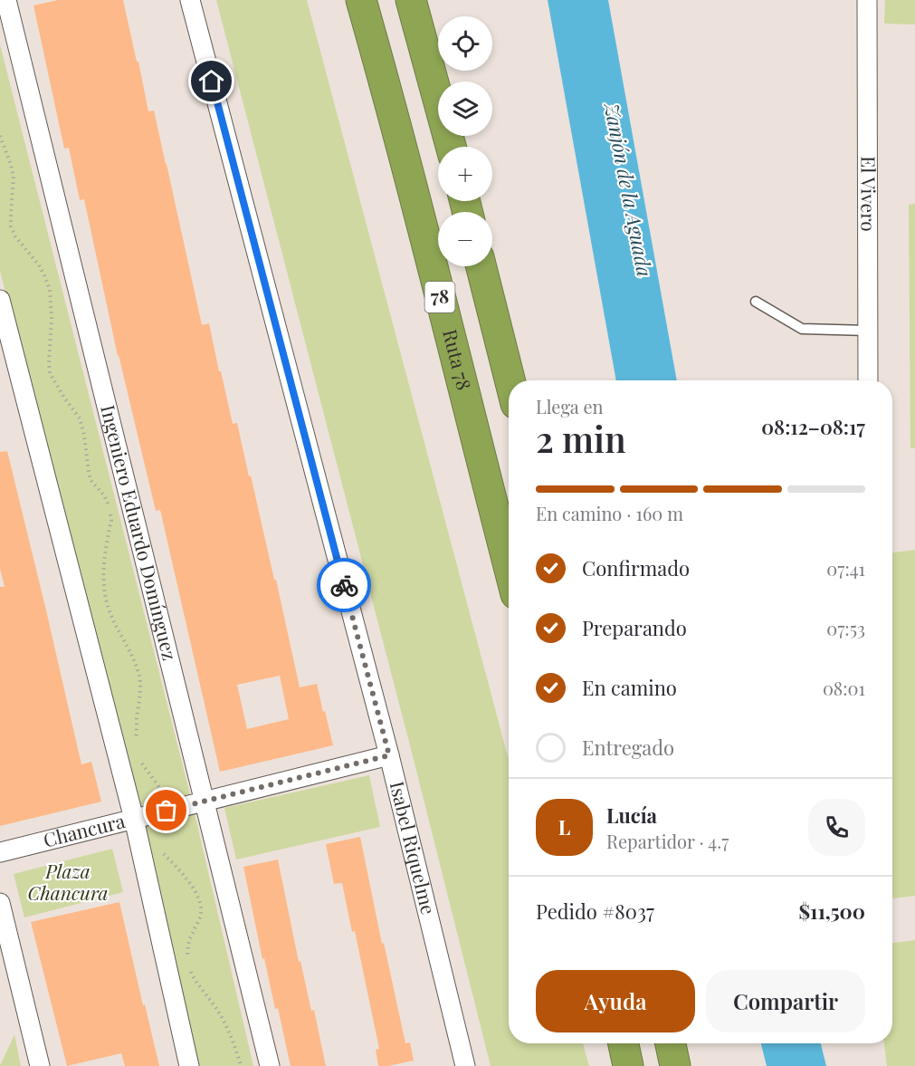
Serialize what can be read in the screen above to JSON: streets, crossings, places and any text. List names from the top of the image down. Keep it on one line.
{"streets":{"highway":["78","Ruta 78"],"street":["El Vivero","Ingeniero Eduardo Domínguez","Chancura","Isabel Riquelme"]},"crossings":[["Ingeniero Eduardo Domínguez","Chancura"],["Chancura","Isabel Riquelme"]],"water":["Zanjón de la Aguada"],"parks":["Plaza Chancura"],"page":{"map_buttons":["+","−"],"heading":["2 min","Llega en","08:12–08:17"],"panel":["Lucía","Repartidor · 4.7","Pedido #8037","$11,500"],"bar":"En camino · 160 m","list":[["Confirmado","07:41"],["Preparando","07:53"],["En camino","08:01"],"Entregado"],"round":"L","buttons":["Ayuda","Compartir"]}}
